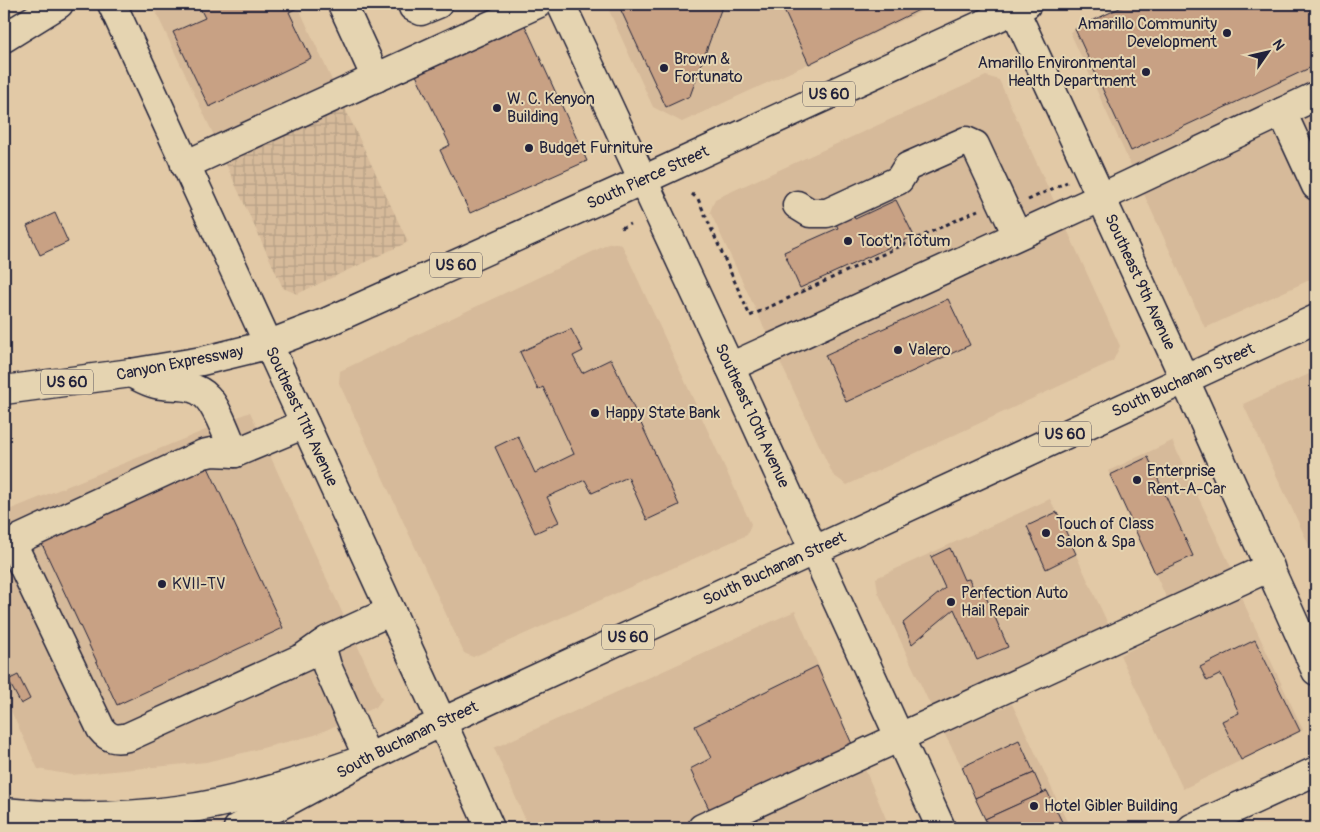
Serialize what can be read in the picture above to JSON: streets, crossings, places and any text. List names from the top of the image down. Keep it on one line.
{"streets":{"main road":["US 60","South Pierce Street","Southeast 9th Avenue","Canyon Expressway","South Buchanan Street","Southeast 11th Avenue","Southeast 10th Avenue"]},"crossings":[["US 60","South Buchanan Street"],["South Pierce Street","Southeast 9th Avenue"],["South Pierce Street","Canyon Expressway"],["South Pierce Street","Southeast 11th Avenue"],["South Pierce Street","Southeast 10th Avenue"],["Southeast 9th Avenue","South Buchanan Street"],["Canyon Expressway","Southeast 11th Avenue"],["South Buchanan Street","Southeast 11th Avenue"],["South Buchanan Street","Southeast 10th Avenue"]],"places":["Amarillo Community Development","Brown & Fortunato","Amarillo Environmental Health Department","W. C. Kenyon Building","Budget Furniture","Toot'n Totum","Valero","Happy State Bank","Enterprise Rent-A-Car","Touch of Class Salon & Spa","KVII-TV","Perfection Auto Hail Repair","Hotel Gibler Building"],"north":"top right"}
